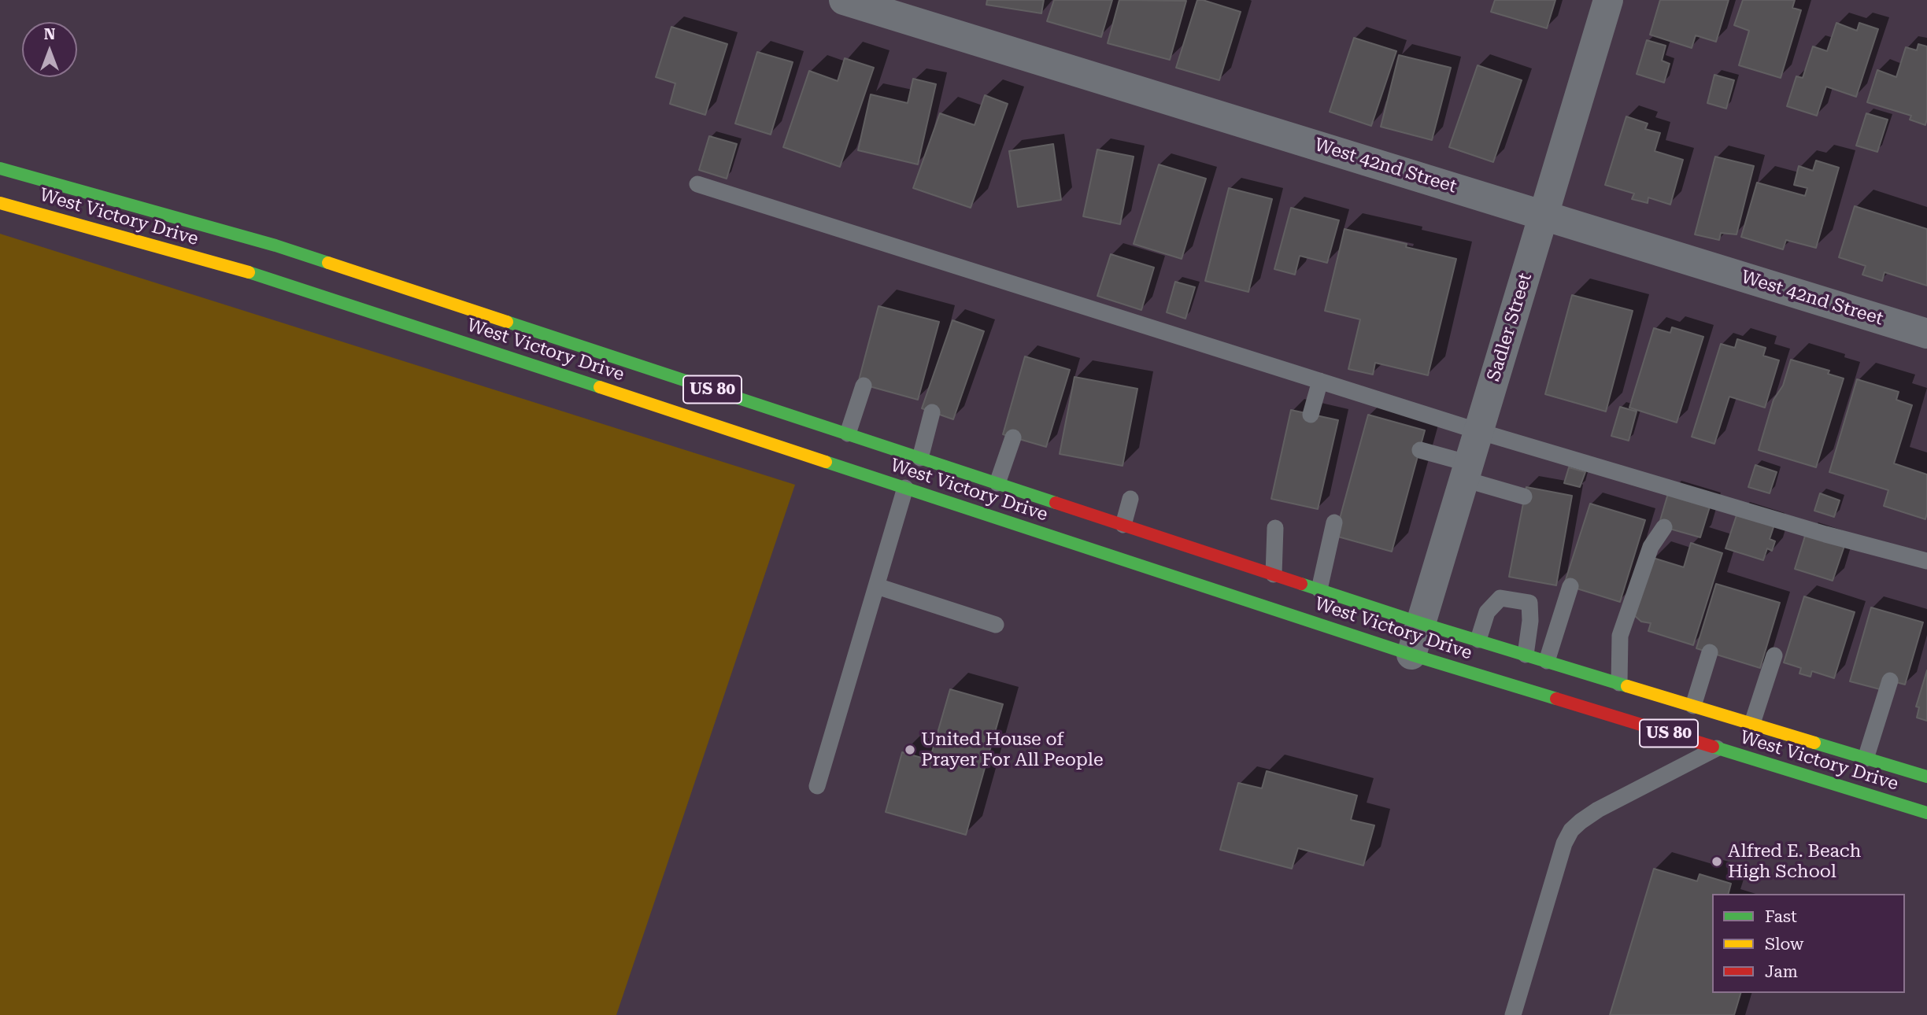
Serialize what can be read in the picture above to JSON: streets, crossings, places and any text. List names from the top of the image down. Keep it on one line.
{"streets":{"main road":["West Victory Drive","US 80"],"street":["West 42nd Street","Sadler Street"]},"crossings":[["West 42nd Street","Sadler Street"],["West Victory Drive","Sadler Street"]],"places":["United House of Prayer For All People","Alfred E. Beach High School"],"legend":["Fast","Slow","Jam"],"north":"top"}
